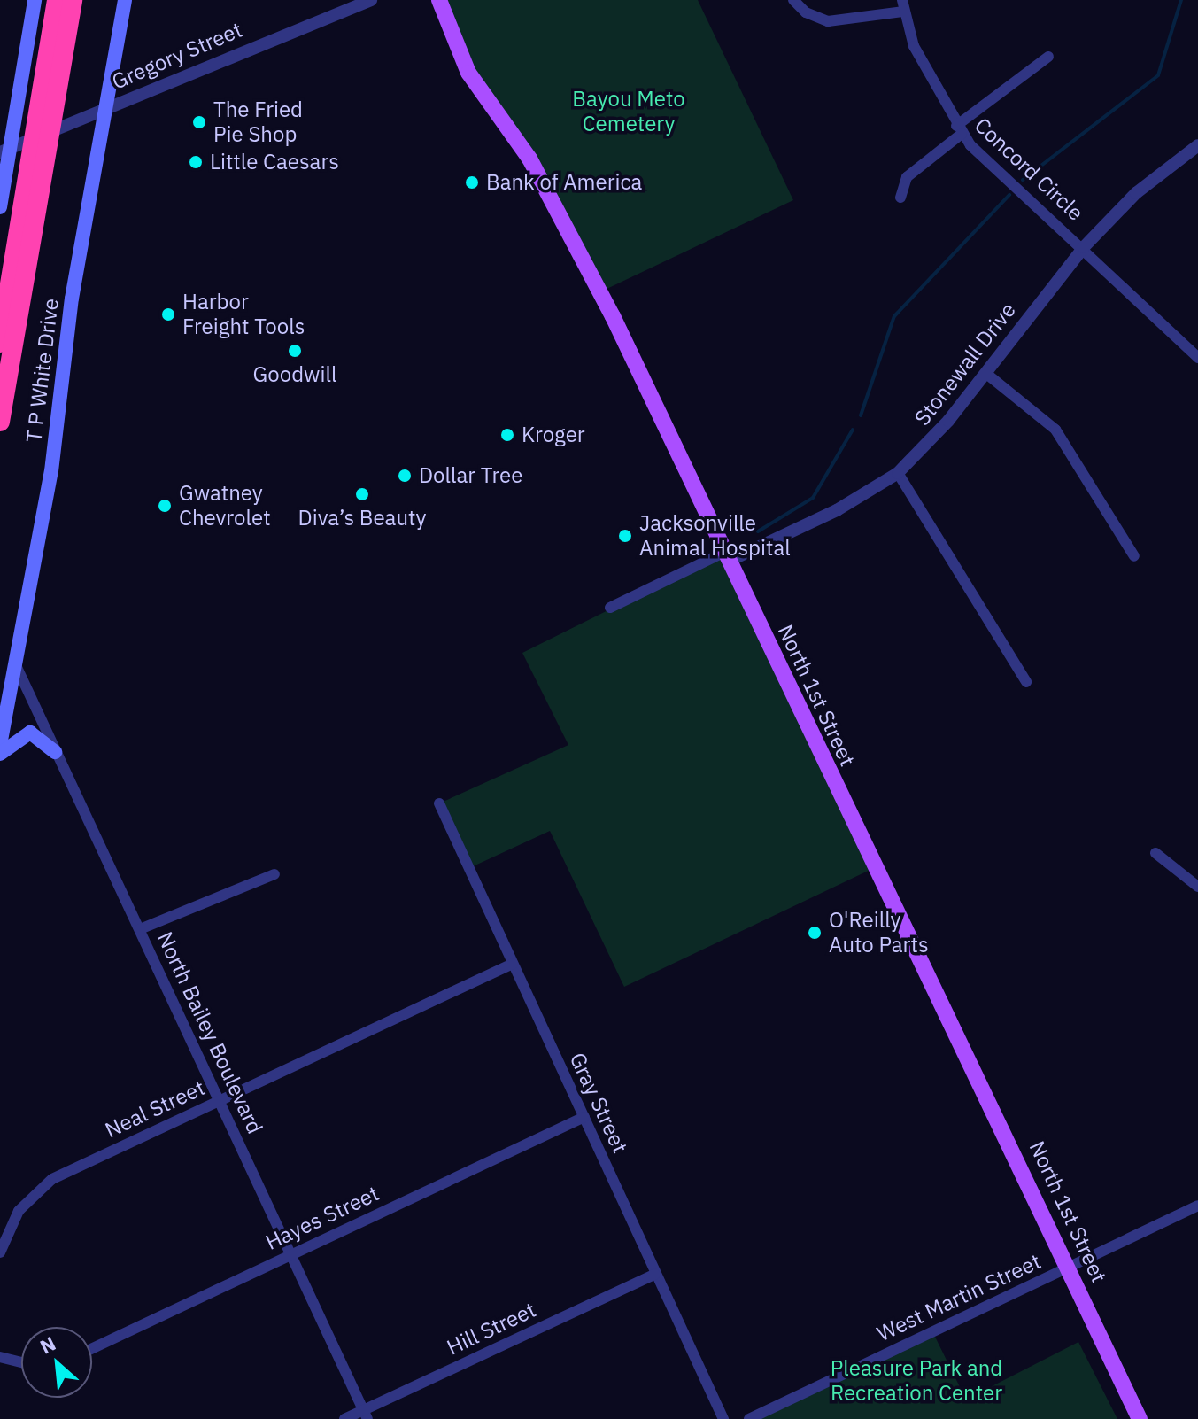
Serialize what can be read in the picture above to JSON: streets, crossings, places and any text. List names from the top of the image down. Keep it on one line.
{"streets":{"main road":["T P White Drive","North 1st Street"],"street":["Gregory Street","Concord Circle","Stonewall Drive","North Bailey Boulevard","Gray Street","Neal Street","Hayes Street","West Martin Street","Hill Street"]},"crossings":[["Concord Circle","Stonewall Drive"],["Stonewall Drive","North 1st Street"],["T P White Drive","North Bailey Boulevard"],["North 1st Street","West Martin Street"],["North Bailey Boulevard","Neal Street"],["North Bailey Boulevard","Hayes Street"],["North Bailey Boulevard","Hill Street"],["Gray Street","Neal Street"],["Gray Street","Hayes Street"],["Gray Street","Hill Street"]],"parks":["Bayou Meto Cemetery","Pleasure Park and Recreation Center"],"places":["The Fried Pie Shop","Little Caesars","Bank of America","Harbor Freight Tools","Goodwill","Kroger","Dollar Tree","Diva’s Beauty","Gwatney Chevrolet","Jacksonville Animal Hospital","O'Reilly Auto Parts"],"north":"top left"}
